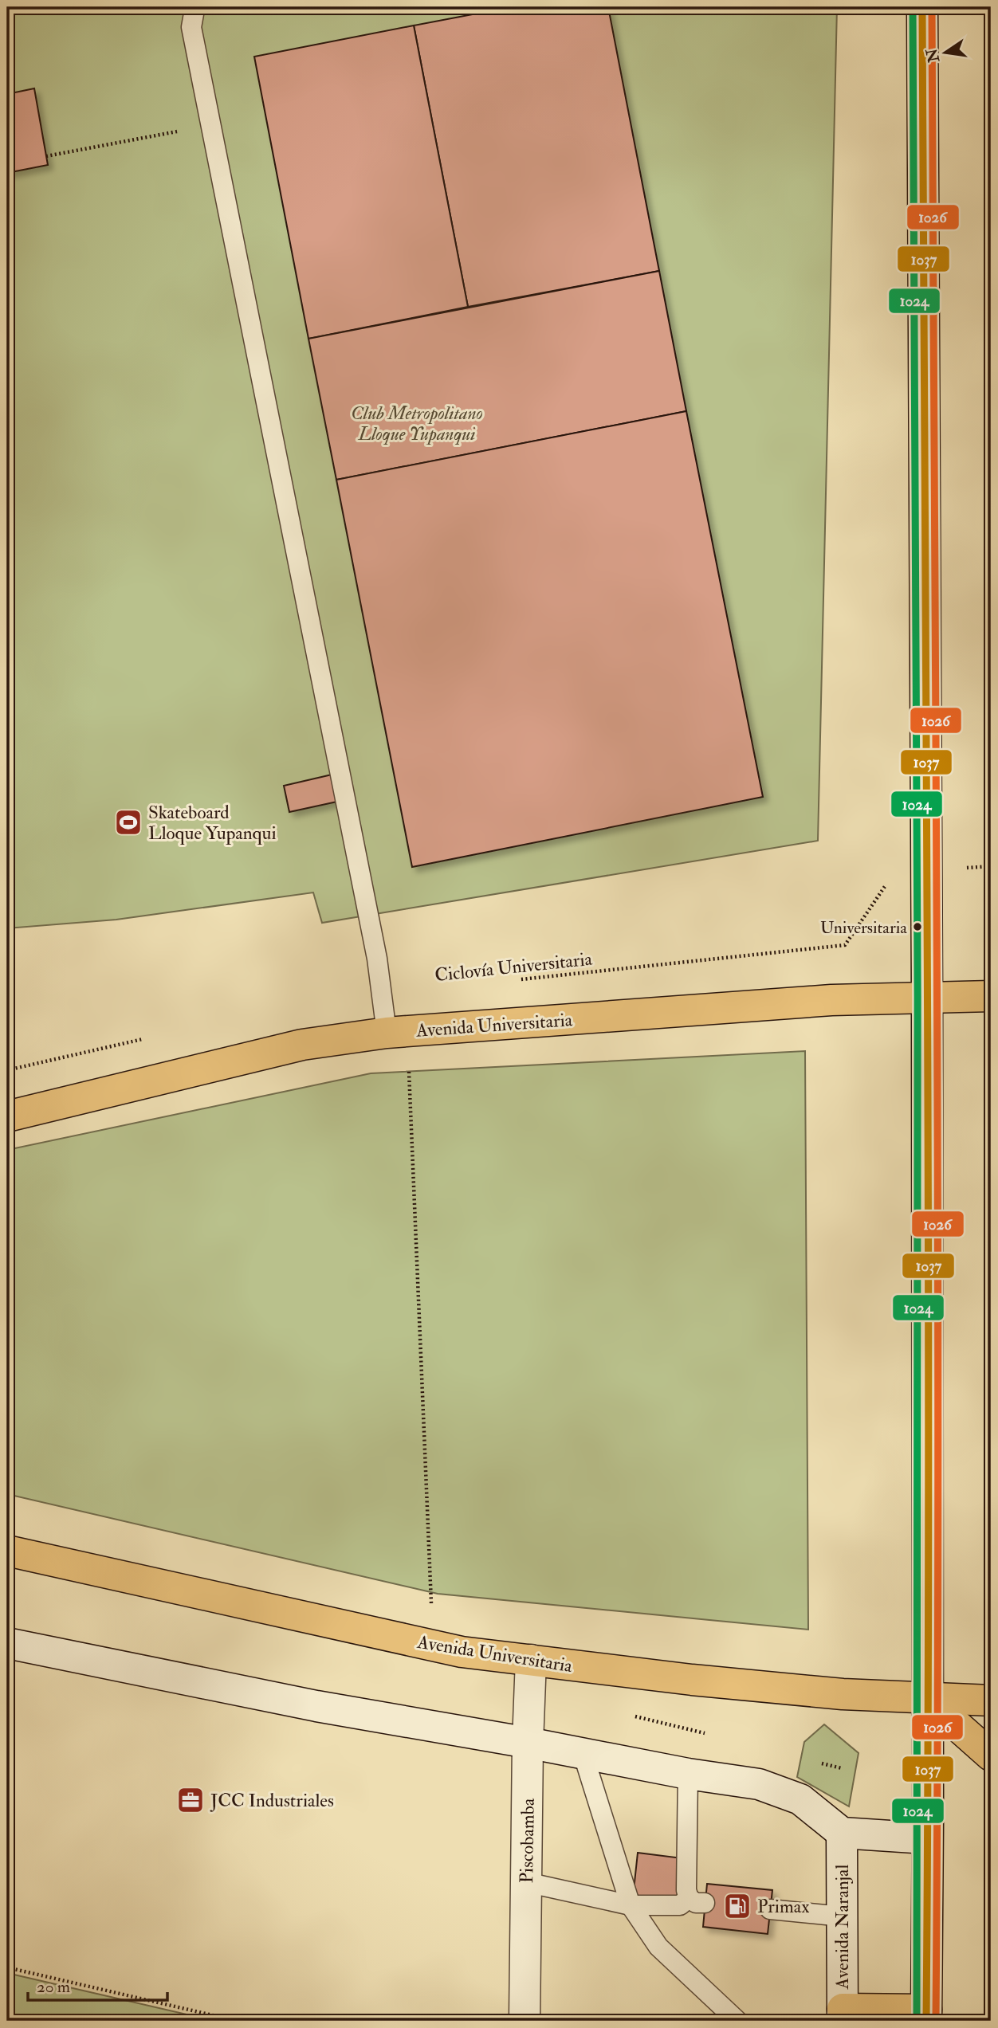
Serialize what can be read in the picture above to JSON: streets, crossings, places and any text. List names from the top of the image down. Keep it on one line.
{"streets":{"main road":["Avenida Universitaria","Piscobamba","Avenida Naranjal"],"path":["Ciclovía Universitaria"]},"crossings":[["Avenida Universitaria","Piscobamba"]],"parks":["Club Metropolitano Lloque Yupanqui"],"places":{"sports":["Skateboard Lloque Yupanqui"],"other":["Universitaria"],"office":["JCC Industriales"],"fuel station":["Primax"]},"lines":["transit line 1037","transit line 1024","transit line 1026"],"scale_bar":"20 m","north":"left"}
